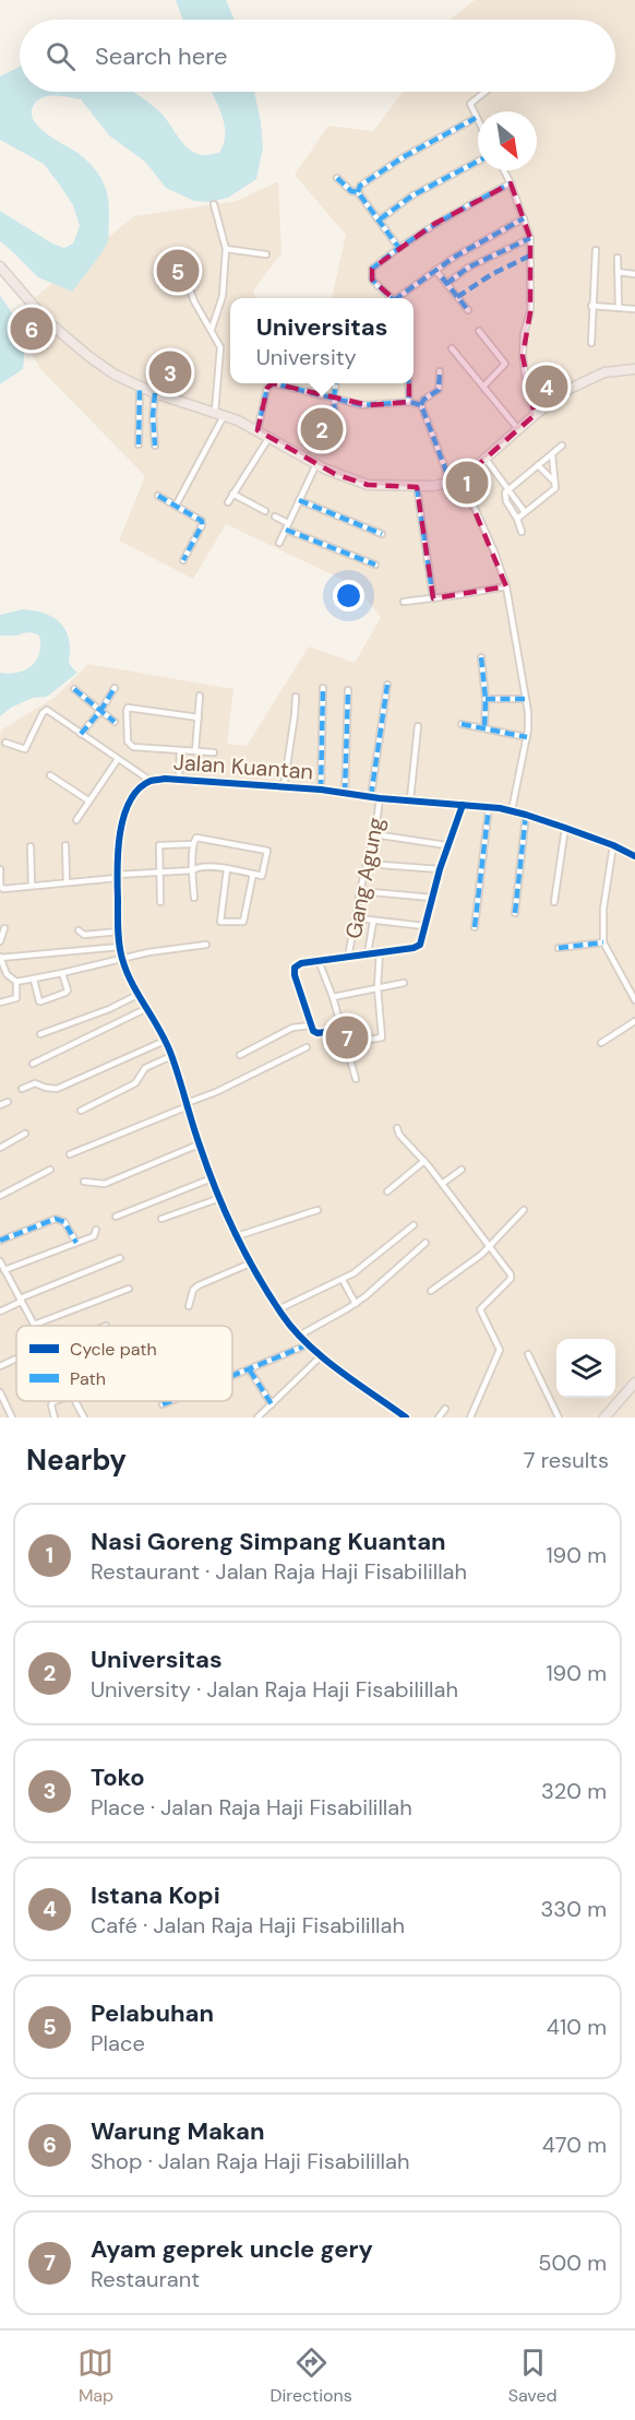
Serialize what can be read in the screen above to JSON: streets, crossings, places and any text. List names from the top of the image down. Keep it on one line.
{"streets":{"street":["Jalan Kuantan","Gang Agung"]},"crossings":[["Jalan Kuantan","Gang Agung"]],"legend":["Cycle path","Path"],"north":"bottom right","page":{"search":"Search here","pins":["5","6","3","4","2","1","7"],"popup":["Universitas","University"],"heading":["Nearby","7 results"],"list":[{"mark":"1","name":"Nasi Goreng Simpang Kuantan","note":"Restaurant · Jalan Raja Haji Fisabilillah","value":"190 m"},{"mark":"2","name":"Universitas","note":"University · Jalan Raja Haji Fisabilillah","value":"190 m"},{"mark":"3","name":"Toko","note":"Place · Jalan Raja Haji Fisabilillah","value":"320 m"},{"mark":"4","name":"Istana Kopi","note":"Café · Jalan Raja Haji Fisabilillah","value":"330 m"},{"mark":"5","name":"Pelabuhan","note":"Place","value":"410 m"},{"mark":"6","name":"Warung Makan","note":"Shop · Jalan Raja Haji Fisabilillah","value":"470 m"},{"mark":"7","name":"Ayam geprek uncle gery","note":"Restaurant","value":"500 m"}],"nav":["Map","Directions","Saved"]}}
